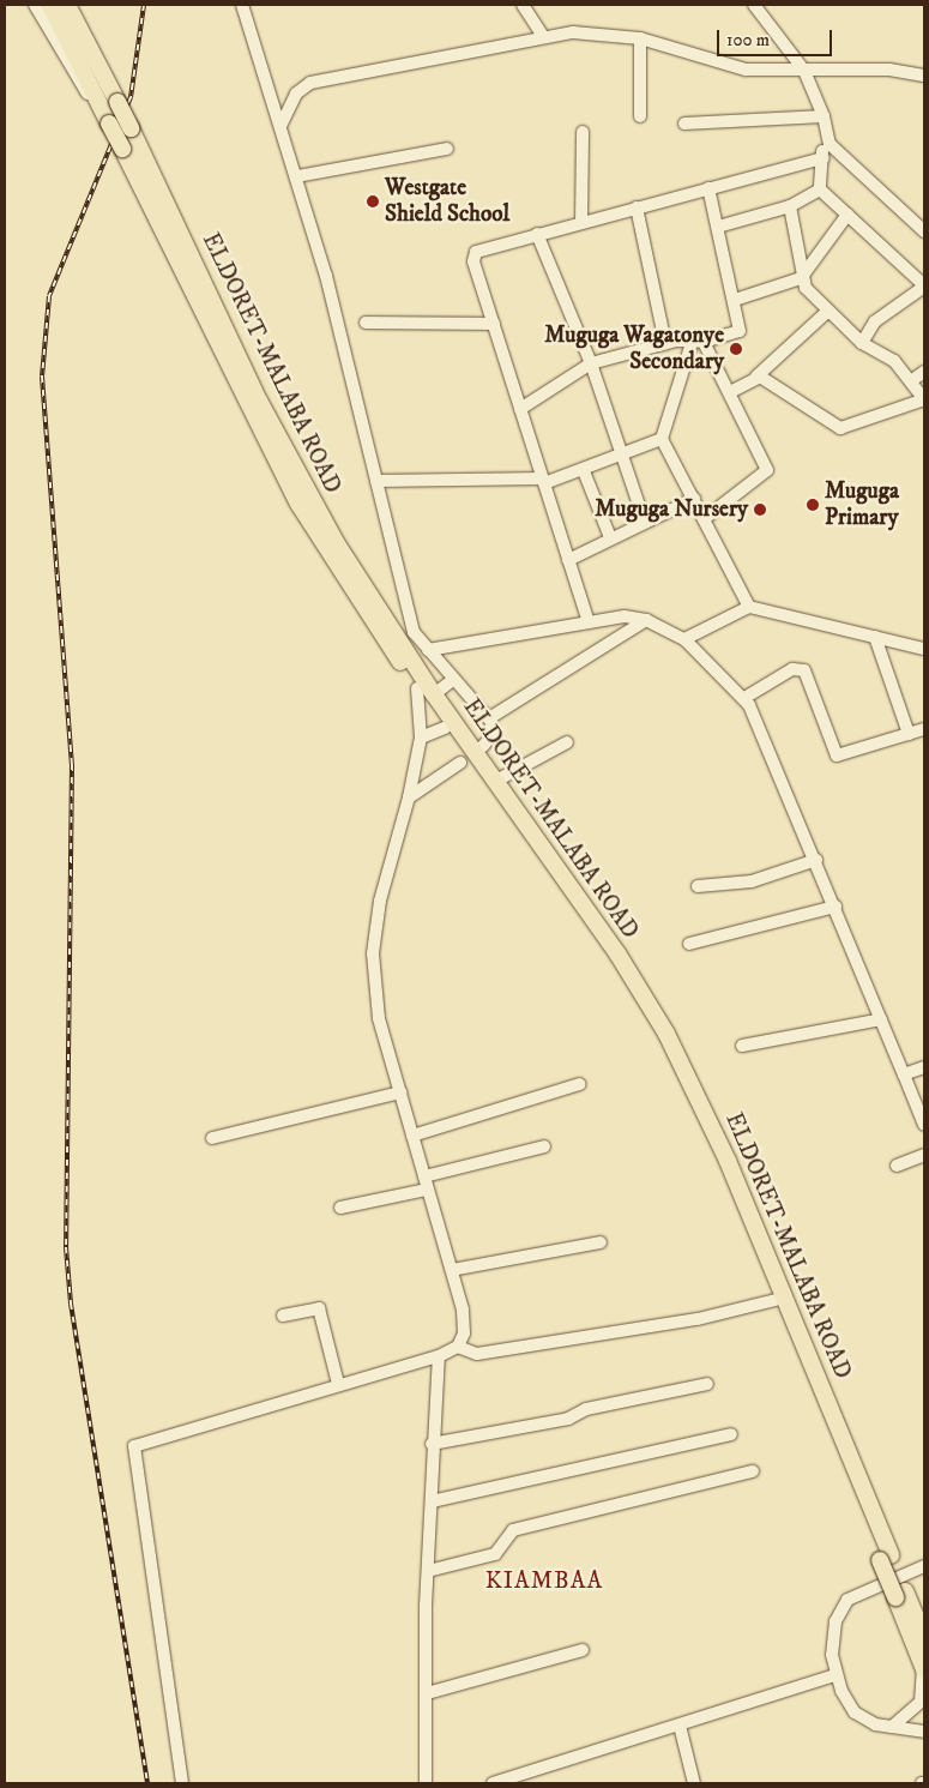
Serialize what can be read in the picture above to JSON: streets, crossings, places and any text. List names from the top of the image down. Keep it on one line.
{"streets":{"highway":["ELDORET-MALABA ROAD"]},"districts":["KIAMBAA"],"places":["Westgate Shield School","Muguga Wagatonye Secondary","Muguga Primary","Muguga Nursery"],"scale_bar":"100 m"}
